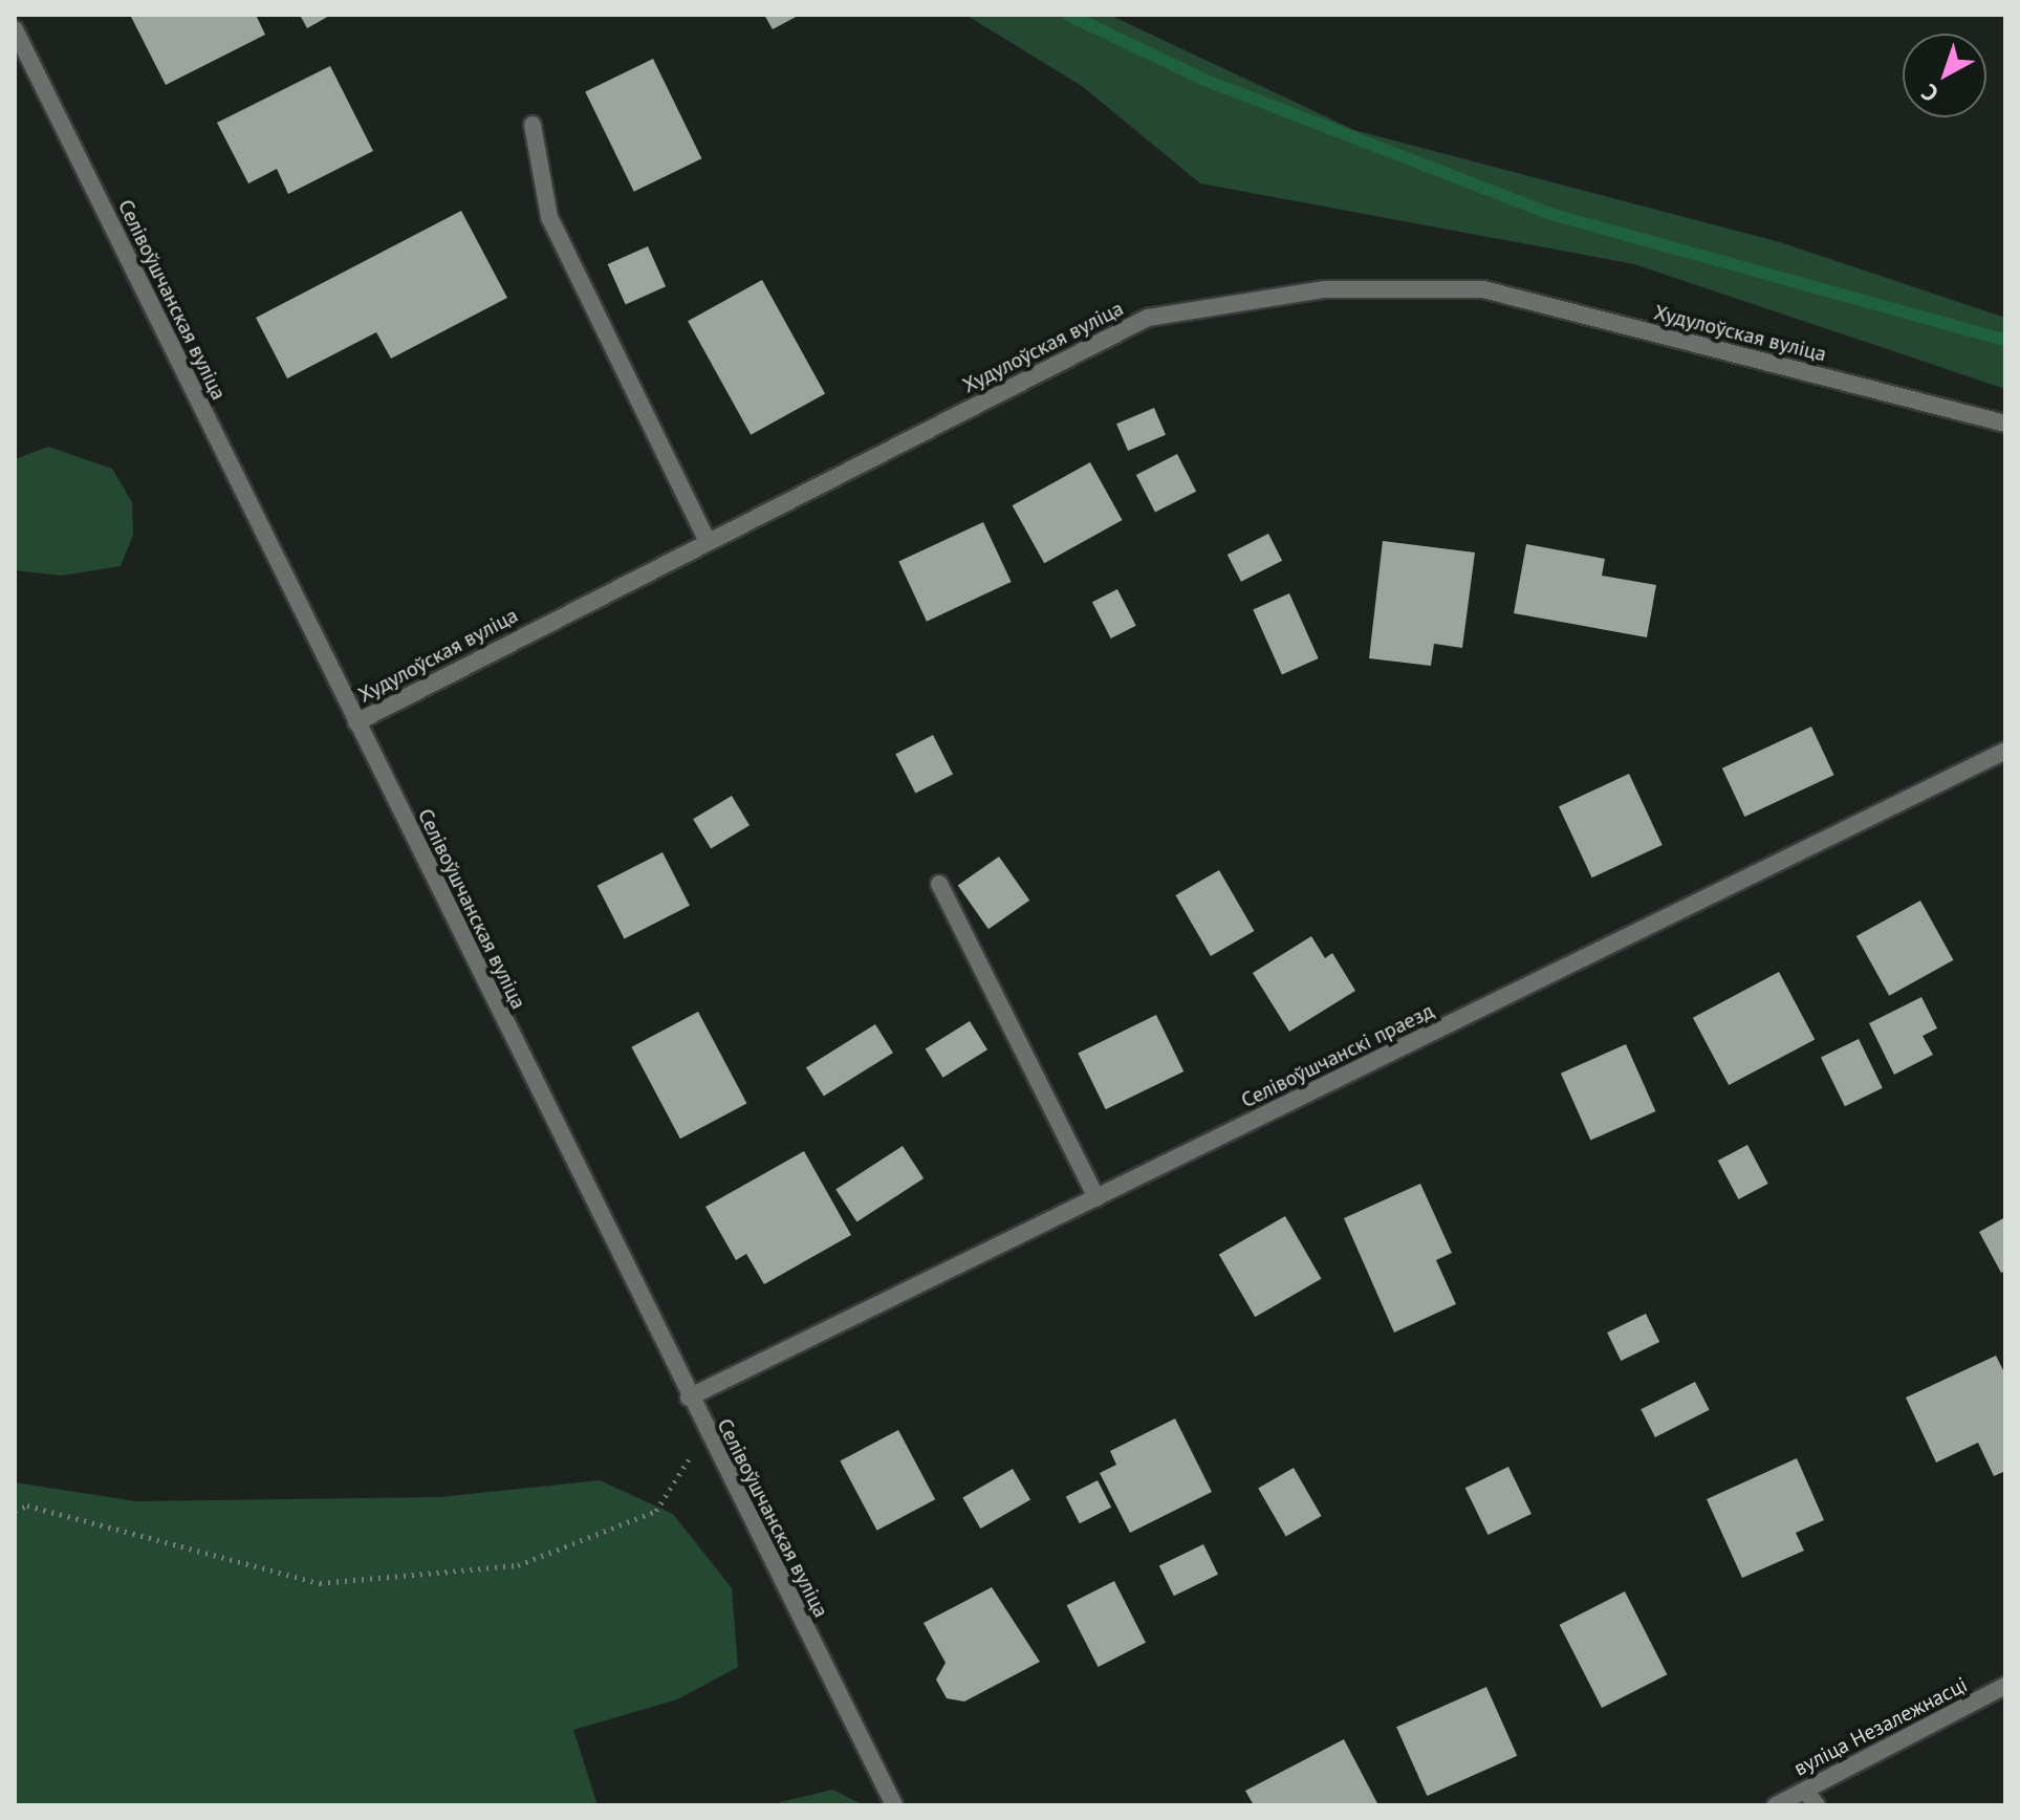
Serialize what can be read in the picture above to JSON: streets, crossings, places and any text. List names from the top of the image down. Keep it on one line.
{"streets":{"street":["Селівоўшчанская вуліца","Худулоўская вуліца","Селівоўшчанскі праезд","вуліца Незалежнасці"]},"crossings":[["Селівоўшчанская вуліца","Худулоўская вуліца"],["Селівоўшчанская вуліца","Селівоўшчанскі праезд"]],"north":"bottom left"}
